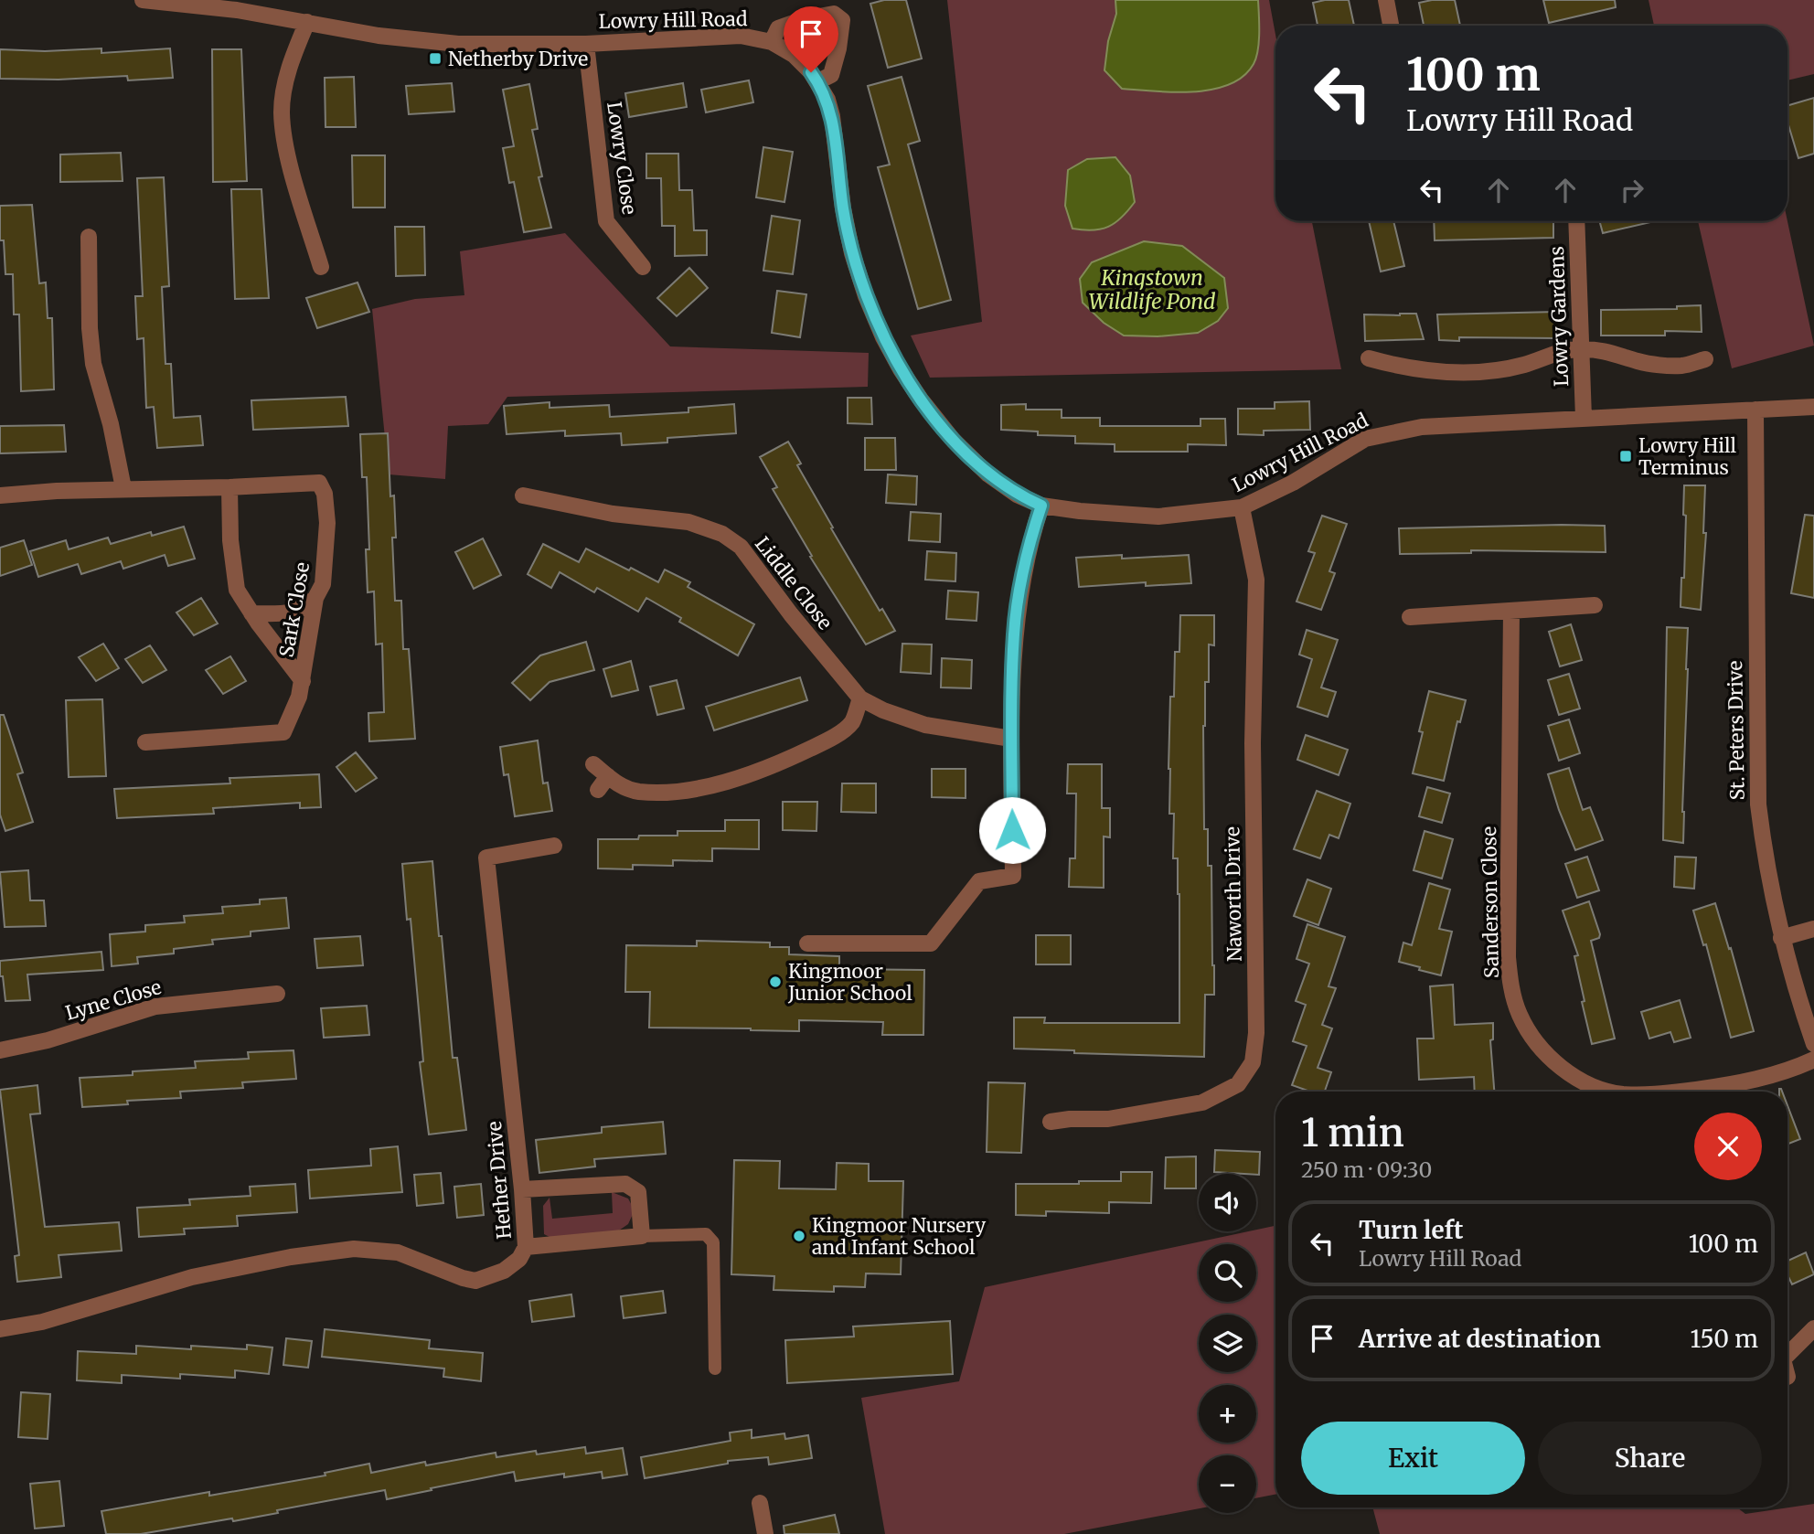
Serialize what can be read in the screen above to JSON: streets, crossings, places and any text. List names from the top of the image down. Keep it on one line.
{"streets":{"street":["Lowry Hill Road","Lowry Close","Lowry Gardens","Liddle Close","Sark Close","St. Peters Drive","Naworth Drive","Sanderson Close","Lyne Close","Hether Drive"]},"crossings":[["Lowry Hill Road","Lowry Close"],["Lowry Hill Road","Lowry Gardens"],["Lowry Hill Road","St. Peters Drive"],["Lowry Hill Road","Naworth Drive"]],"water":["Kingstown Wildlife Pond"],"places":{"transit":["Netherby Drive","Lowry Hill Terminus"],"other":["Kingmoor Junior School","Kingmoor Nursery and Infant School"]},"page":{"turn":["100 m","Lowry Hill Road"],"heading":["1 min","250 m · 09:30"],"map_buttons":["+","−"],"list":[{"name":"Turn left","note":"Lowry Hill Road","value":"100 m"},{"name":"Arrive at destination","value":"150 m"}],"buttons":["Exit","Share"]}}
